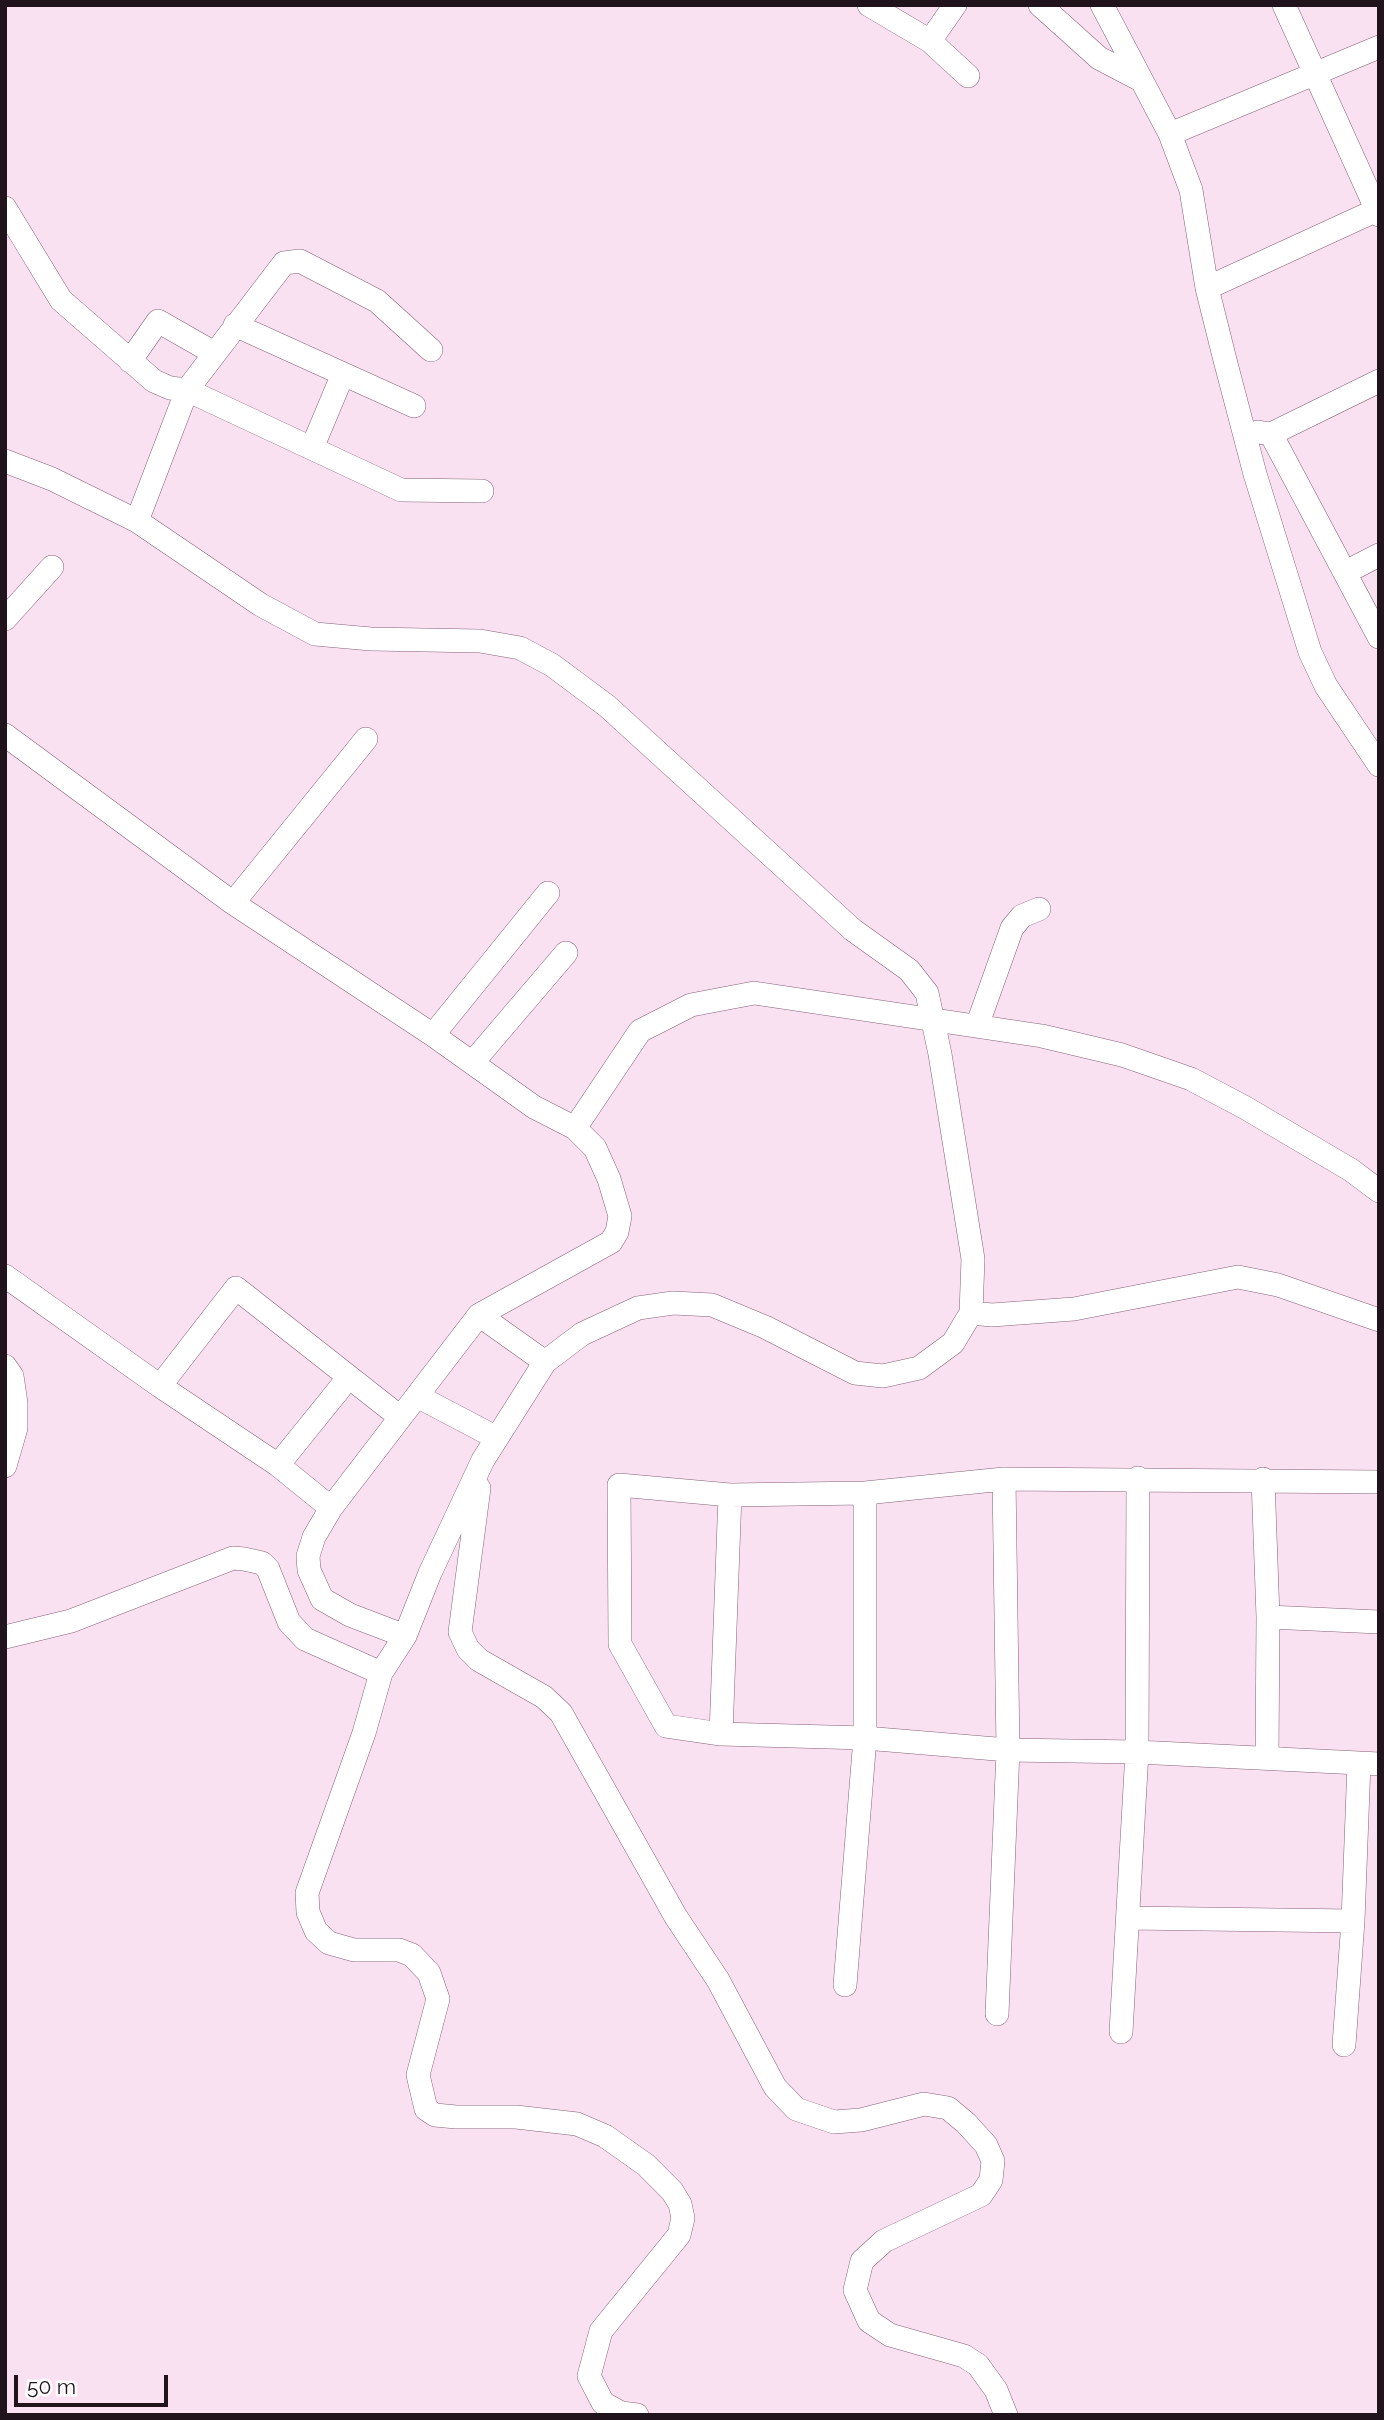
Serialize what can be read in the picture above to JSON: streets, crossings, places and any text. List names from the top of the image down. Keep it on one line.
{"scale_bar":"50 m"}
